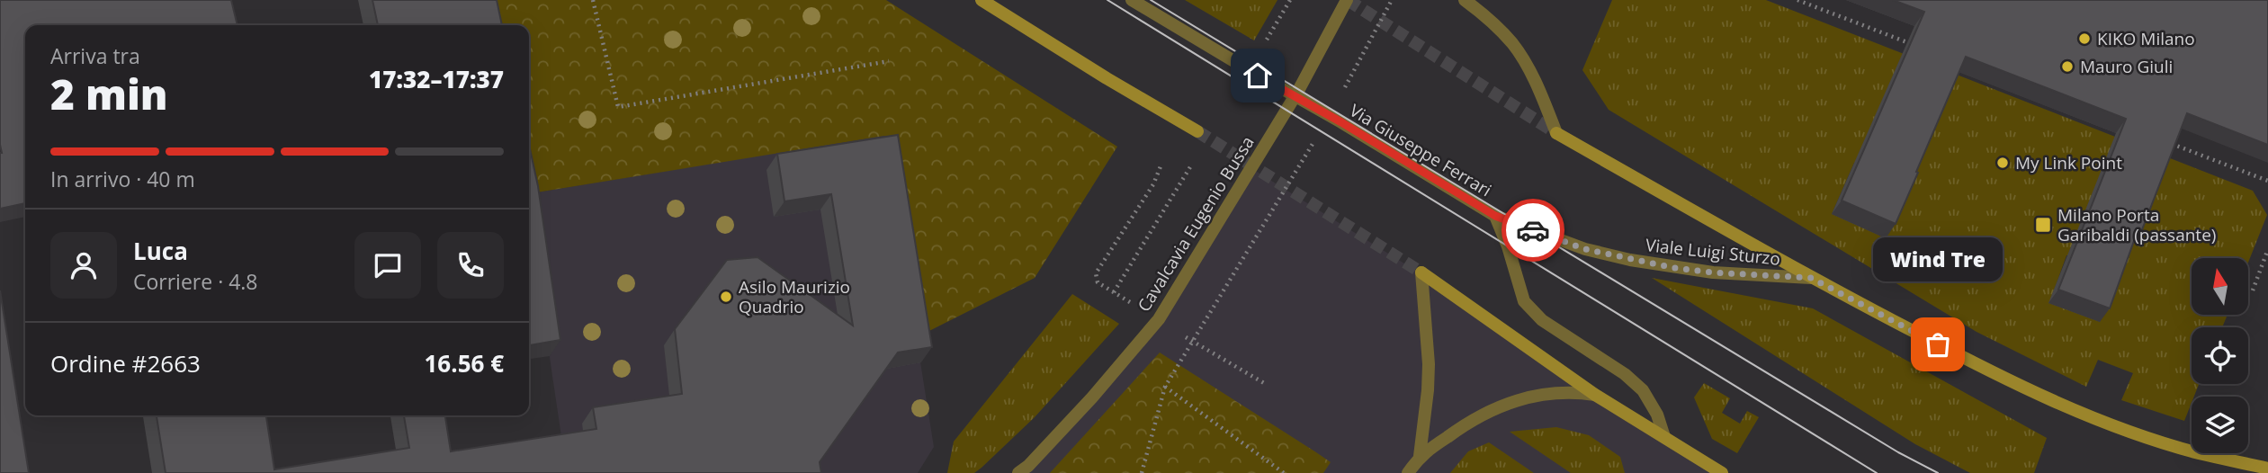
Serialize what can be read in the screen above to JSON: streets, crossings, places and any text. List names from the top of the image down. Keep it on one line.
{"streets":{"main road":["Viale Luigi Sturzo"],"street":["Via Giuseppe Ferrari","Cavalcavia Eugenio Bussa"]},"crossings":[["Via Giuseppe Ferrari","Viale Luigi Sturzo"]],"places":{"other":["KIKO Milano","Mauro Giuli","My Link Point","Asilo Maurizio Quadrio","Wind Tre"],"transit":["Milano Porta Garibaldi (passante)"]},"north":"top","page":{"heading":["2 min","Arriva tra","17:32–17:37"],"panel":["Luca","Corriere · 4.8","Ordine #2663","16.56 €"],"bar":"In arrivo · 40 m","bubble":"Wind Tre"}}
